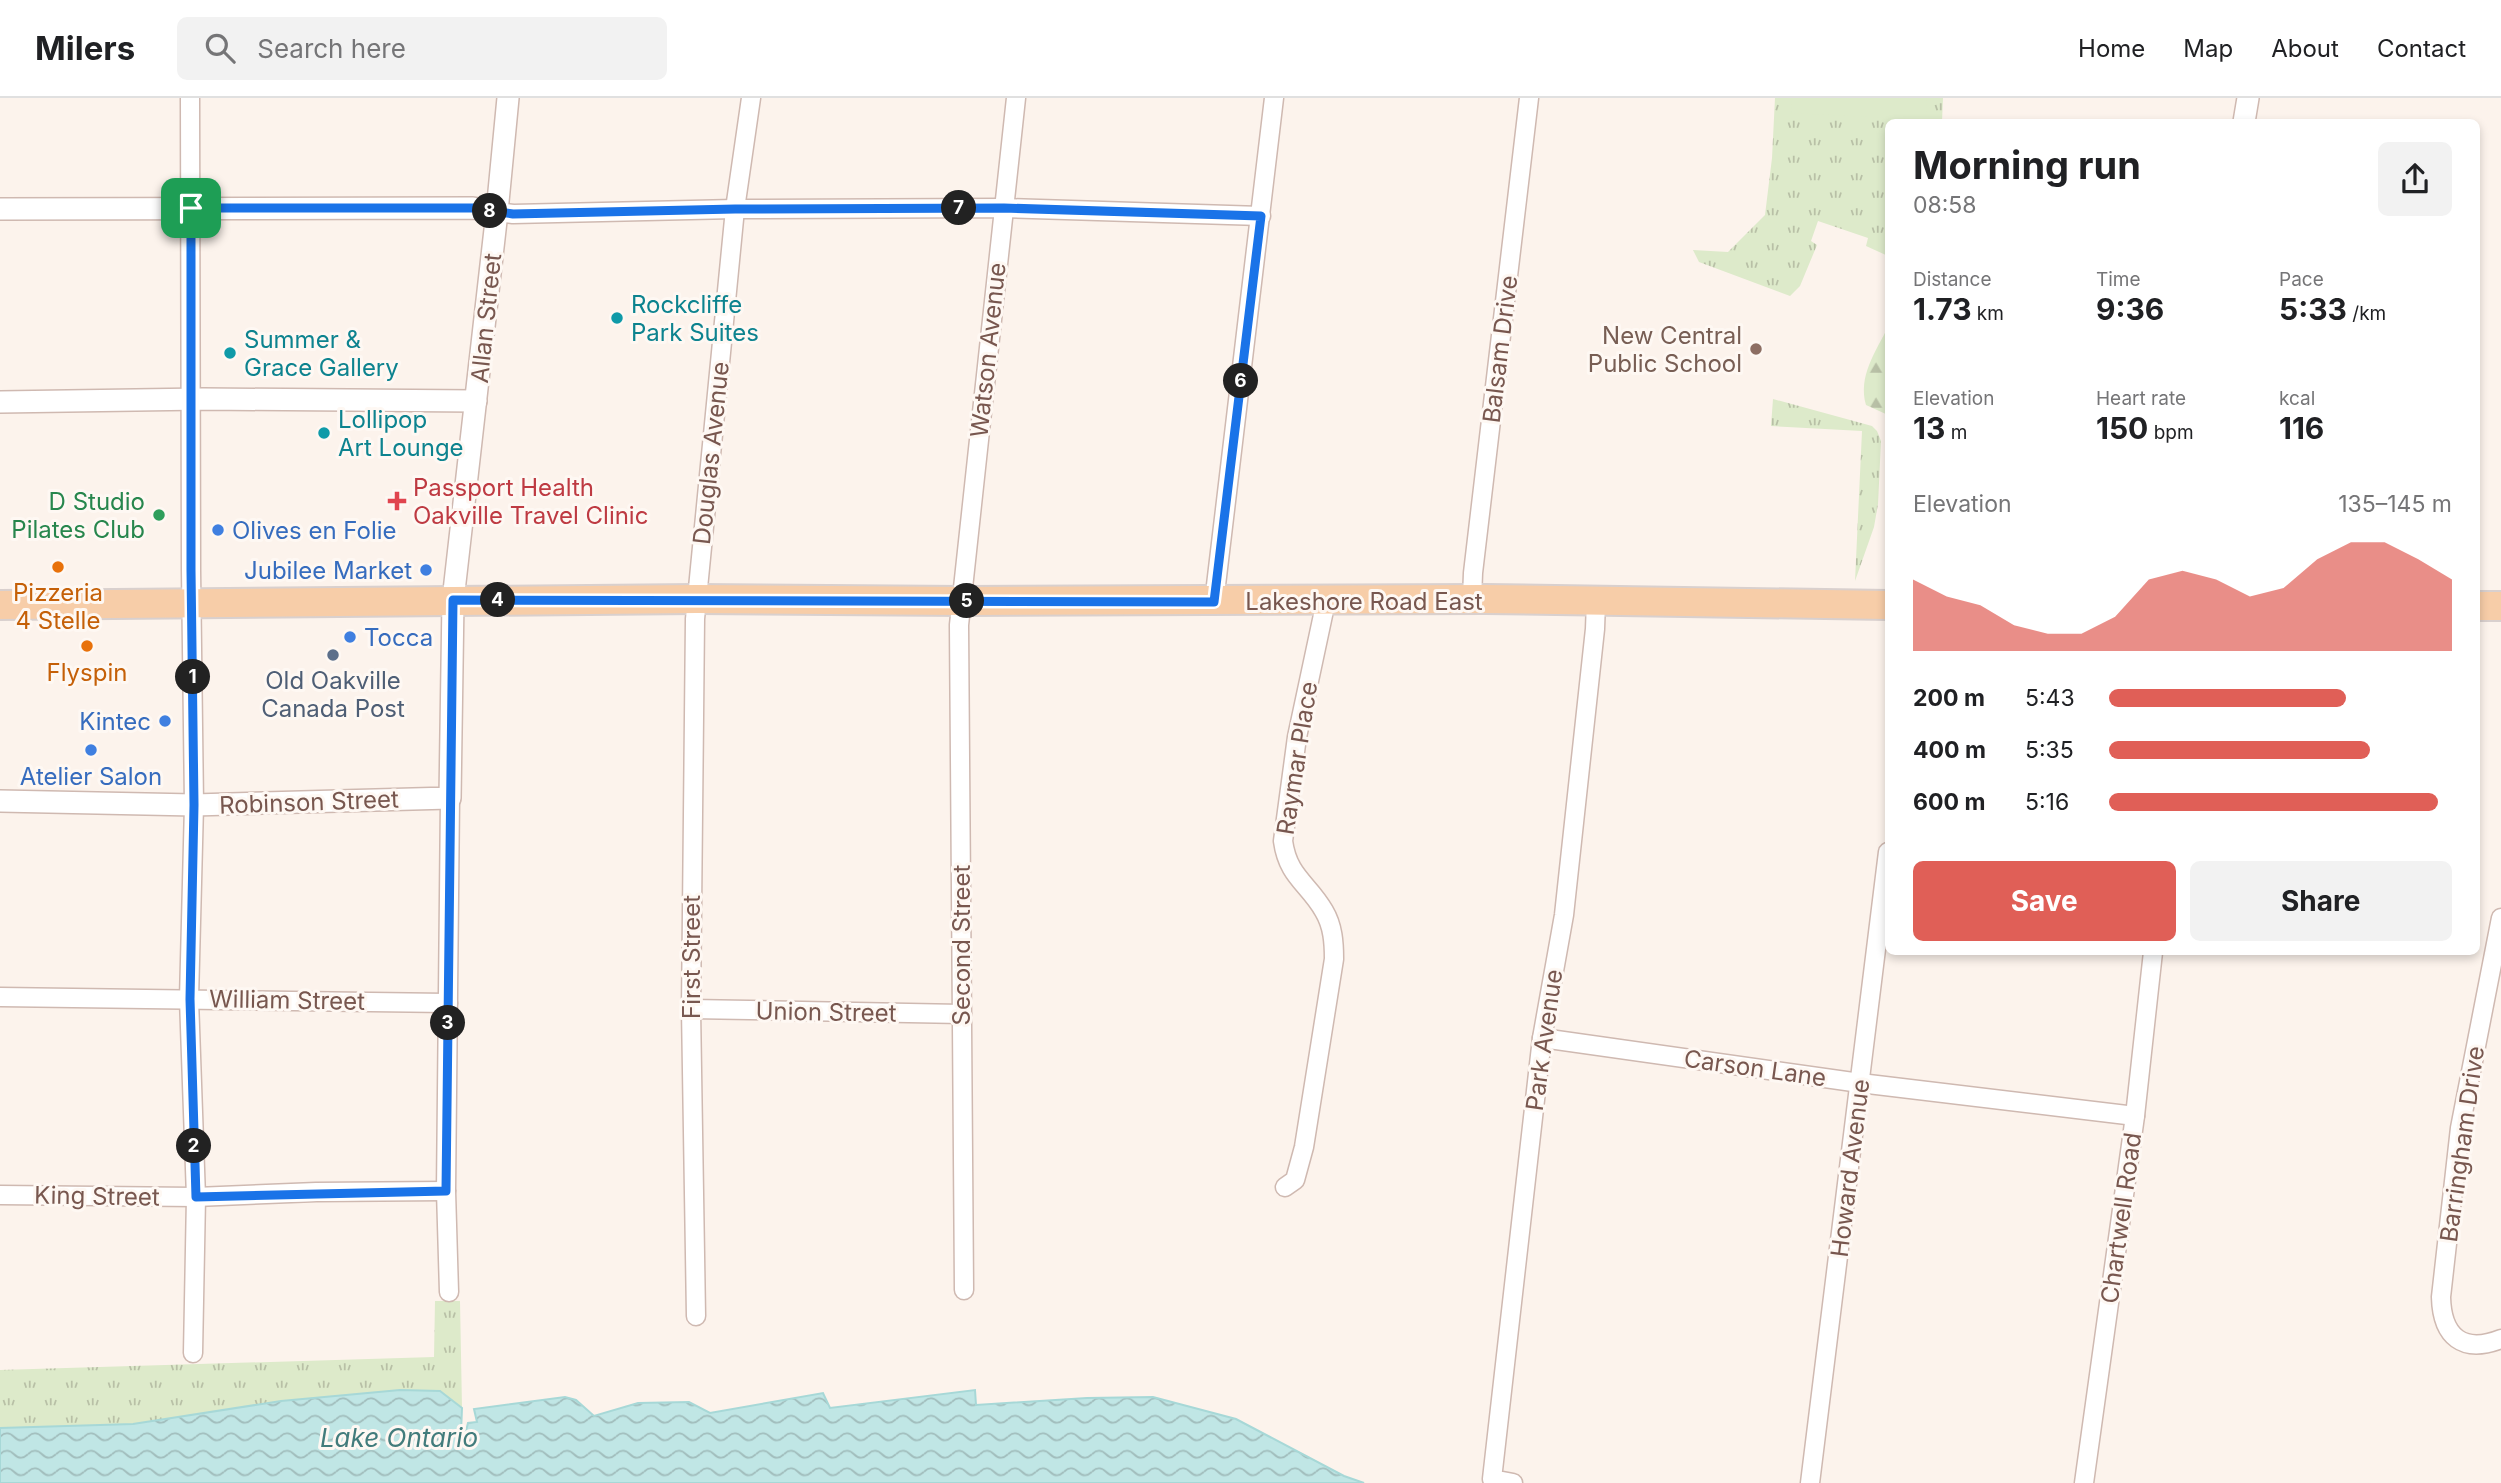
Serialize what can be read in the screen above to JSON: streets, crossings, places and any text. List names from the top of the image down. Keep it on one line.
{"streets":{"main road":["Lakeshore Road East"],"street":["Allan Street","Balsam Drive","Watson Avenue","Douglas Avenue","Raymar Place","Robinson Street","Second Street","First Street","William Street","Union Street","Park Avenue","Carson Lane","Barringham Drive","Howard Avenue","King Street","Chartwell Road"]},"crossings":[["Allan Street","Lakeshore Road East"],["Allan Street","Robinson Street"],["Allan Street","William Street"],["Allan Street","King Street"],["Balsam Drive","Lakeshore Road East"],["Watson Avenue","Lakeshore Road East"],["Watson Avenue","Second Street"],["Douglas Avenue","Lakeshore Road East"],["Douglas Avenue","First Street"],["Lakeshore Road East","Raymar Place"],["Lakeshore Road East","Second Street"],["Lakeshore Road East","First Street"],["Lakeshore Road East","Park Avenue"],["Second Street","Union Street"],["First Street","Union Street"],["Park Avenue","Carson Lane"],["Carson Lane","Howard Avenue"],["Carson Lane","Chartwell Road"]],"water":["Lake Ontario"],"places":{"other":["Rockcliffe Park Suites","New Central Public School","Summer & Grace Gallery","Lollipop Art Lounge","D Studio Pilates Club","Olives en Folie","Pizzeria 4 Stelle","Jubilee Market","Tocca","Flyspin","Old Oakville Canada Post","Kintec","Atelier Salon"],"health":["Passport Health Oakville Travel Clinic"]},"page":{"header":"Milers","search":"Search here","nav":["Home","Map","About","Contact"],"heading":["Morning run","08:58"],"pins":["7","8","6","4","5","1","3","2"],"stats":[["Distance","1.73 km"],["Time","9:36"],["Pace","5:33 /km"],["Elevation","13 m"],["Heart rate","150 bpm"],["kcal","116"]],"chart":["Elevation","135–145 m"],"list":[{"name":"200 m","note":"5:43"},{"name":"400 m","note":"5:35"},{"name":"600 m","note":"5:16"}],"buttons":["Save","Share"]}}
